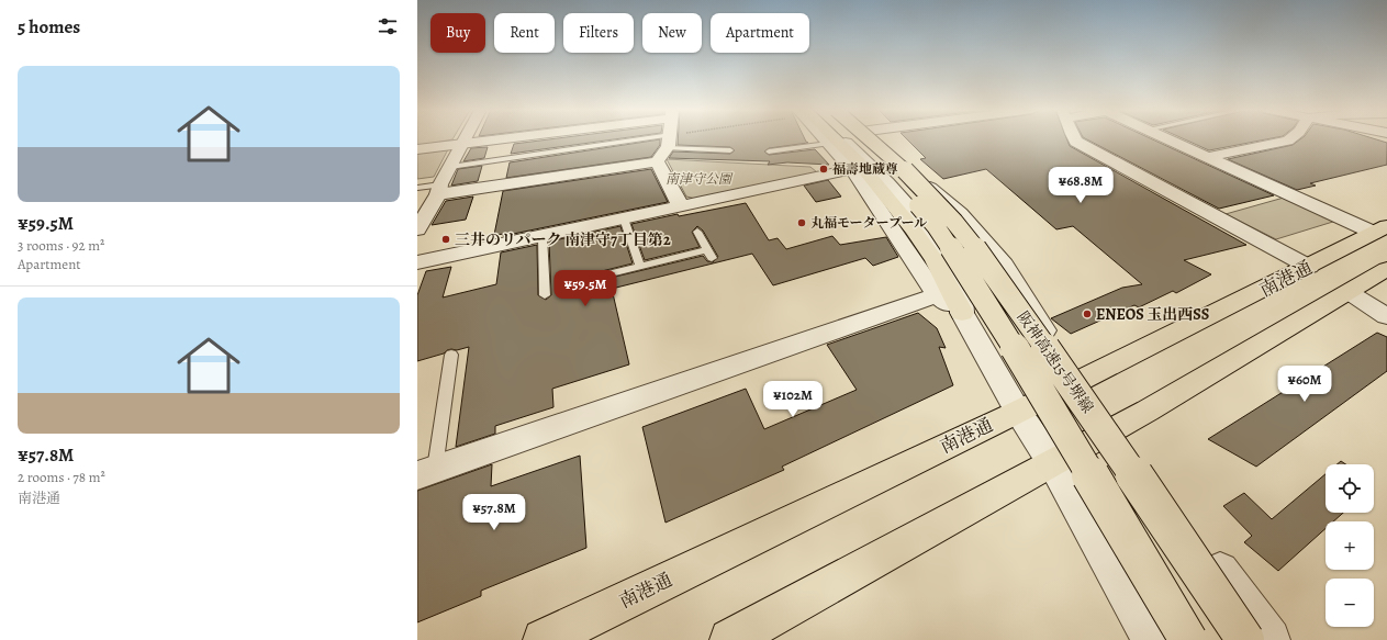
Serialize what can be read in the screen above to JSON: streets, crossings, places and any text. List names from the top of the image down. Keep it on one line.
{"streets":{"main road":["南港通","阪神高速15号堺線"]},"parks":["南津守公園"],"places":["福壽地蔵尊","丸福モータープール","三井のリパーク 南津守7丁目第2","ENEOS 玉出西SS"],"page":{"heading":"5 homes","chip":["Buy","Rent","Filters","New","Apartment"],"list":[{"name":"¥59.5M","note":"3 rooms · 92 m² · Apartment"},{"name":"¥57.8M","note":"2 rooms · 78 m² · 南港通"}],"price":["¥68.8M","¥59.5M","¥60M","¥102M","¥57.8M"],"map_buttons":["+","−"]}}
